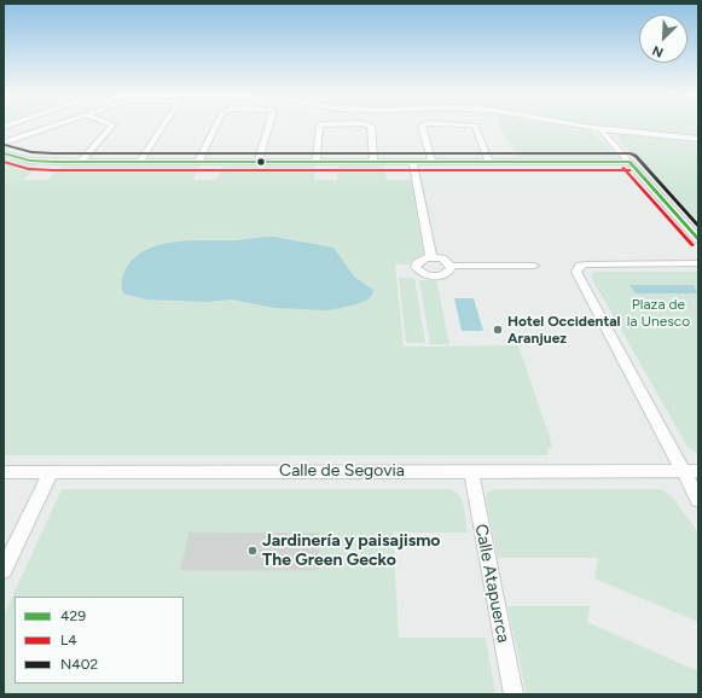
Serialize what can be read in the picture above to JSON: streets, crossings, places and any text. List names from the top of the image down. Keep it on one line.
{"streets":{"street":["Calle de Segovia","Calle Atapuerca"]},"crossings":[["Calle de Segovia","Calle Atapuerca"]],"parks":["Plaza de la Unesco"],"places":["Hotel Occidental Aranjuez","Jardinería y paisajismo The Green Gecko"],"lines":["transit line N402","transit line 429","transit line L4"],"legend":["429","L4","N402"],"north":"bottom left"}
